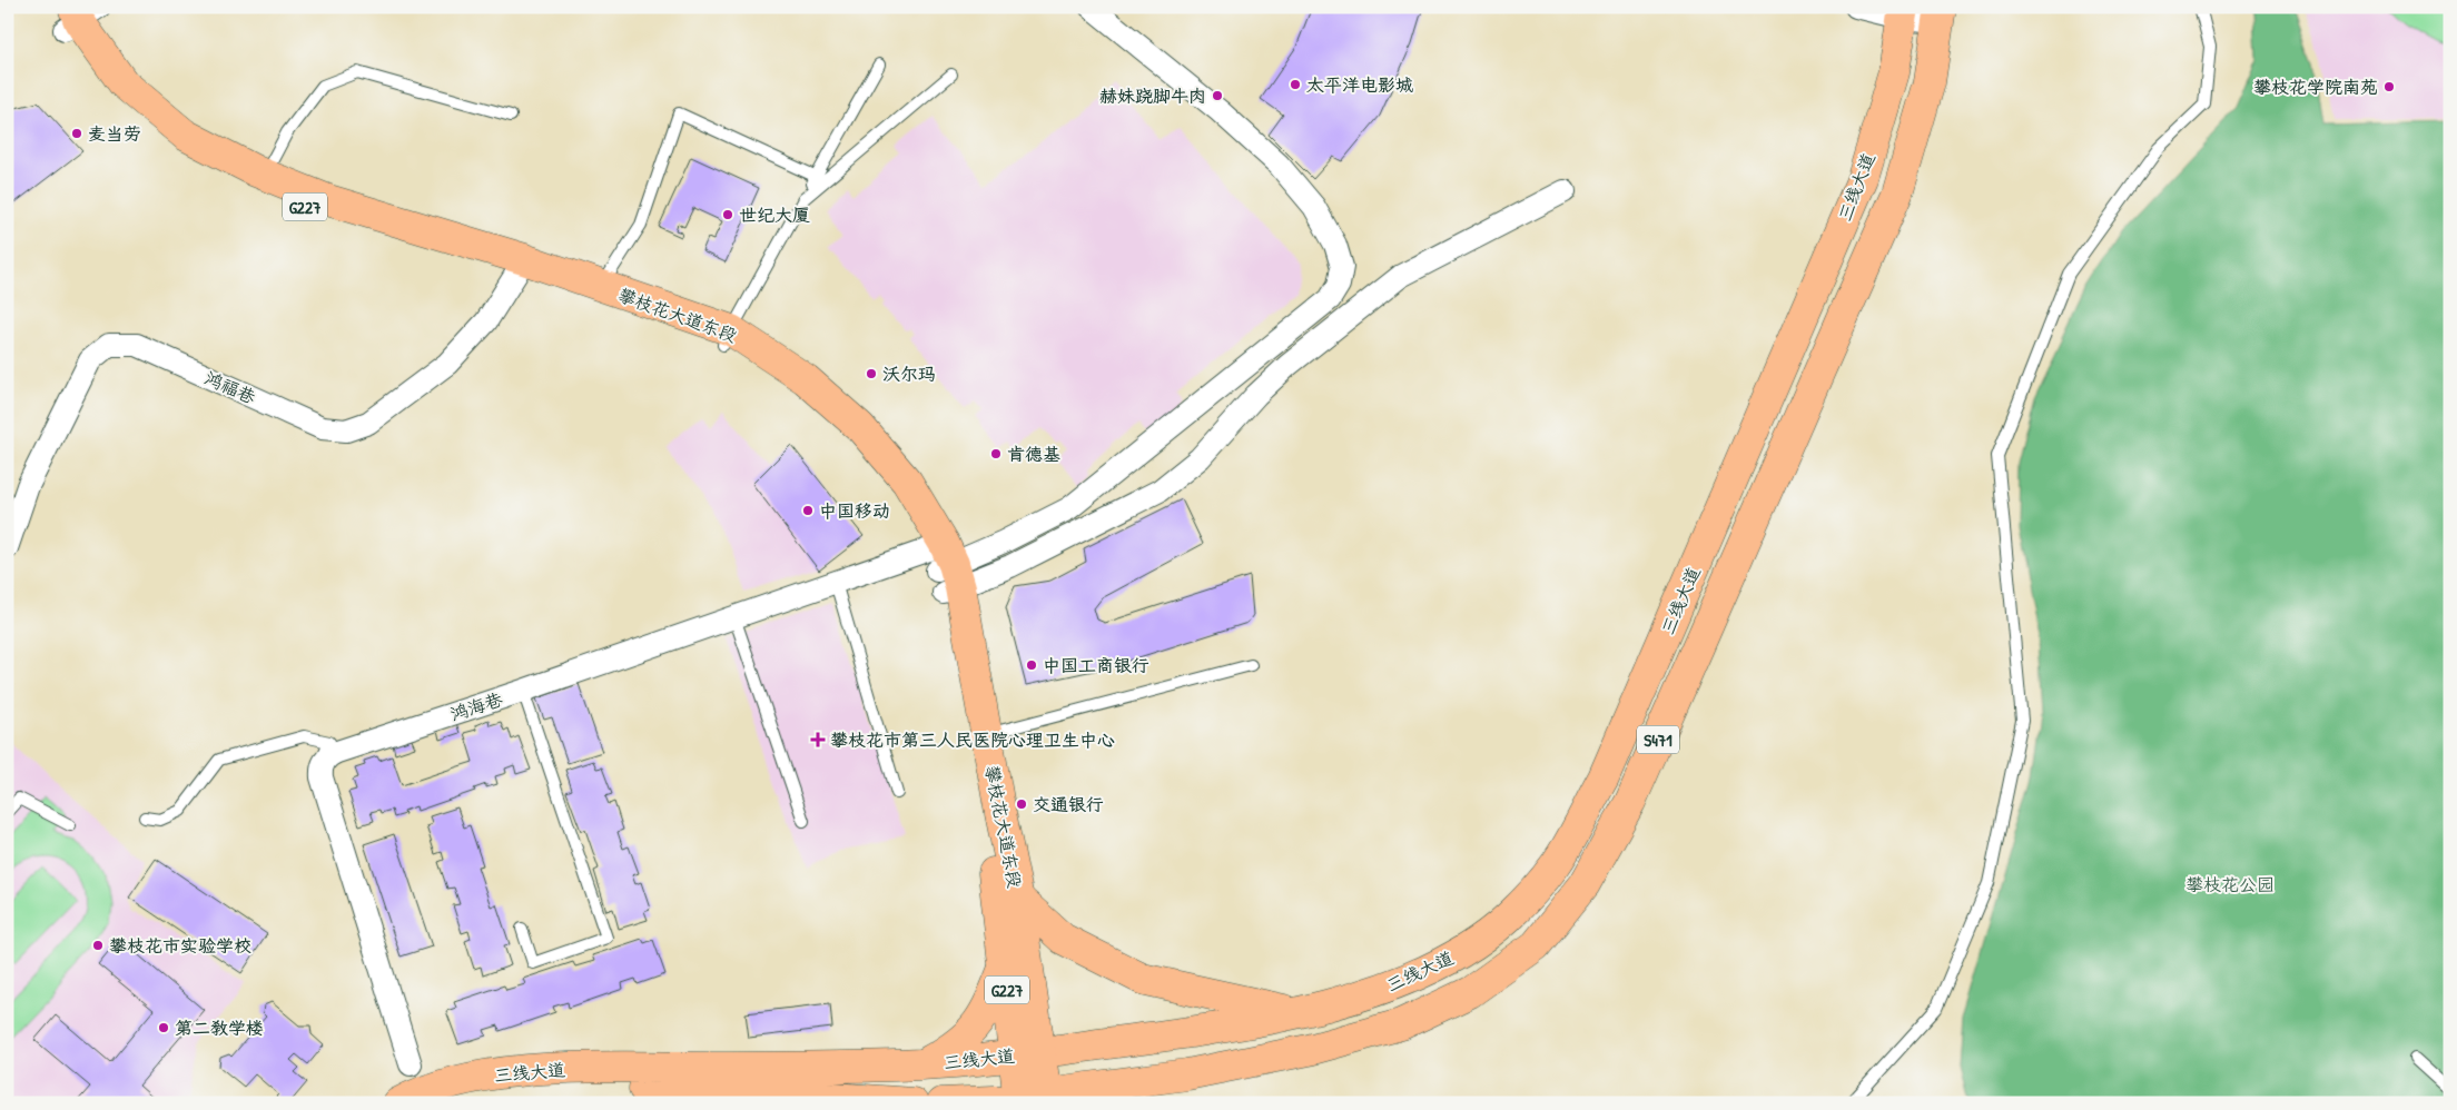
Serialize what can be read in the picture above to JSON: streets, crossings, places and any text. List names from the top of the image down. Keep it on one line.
{"streets":{"main road":["三线大道","G227","攀枝花大道东段","S471"],"street":["鸿福巷","鸿海巷"]},"crossings":[["三线大道","攀枝花大道东段"],["攀枝花大道东段","鸿福巷"],["攀枝花大道东段","鸿海巷"]],"parks":["攀枝花公园"],"places":{"other":["太平洋电影城","攀枝花学院南苑","赫妹跷脚牛肉","麦当劳","世纪大厦","沃尔玛","肯德基","中国移动","中国工商银行","交通银行","攀枝花市实验学校","第二教学楼"],"health":["攀枝花市第三人民医院心理卫生中心"]}}
